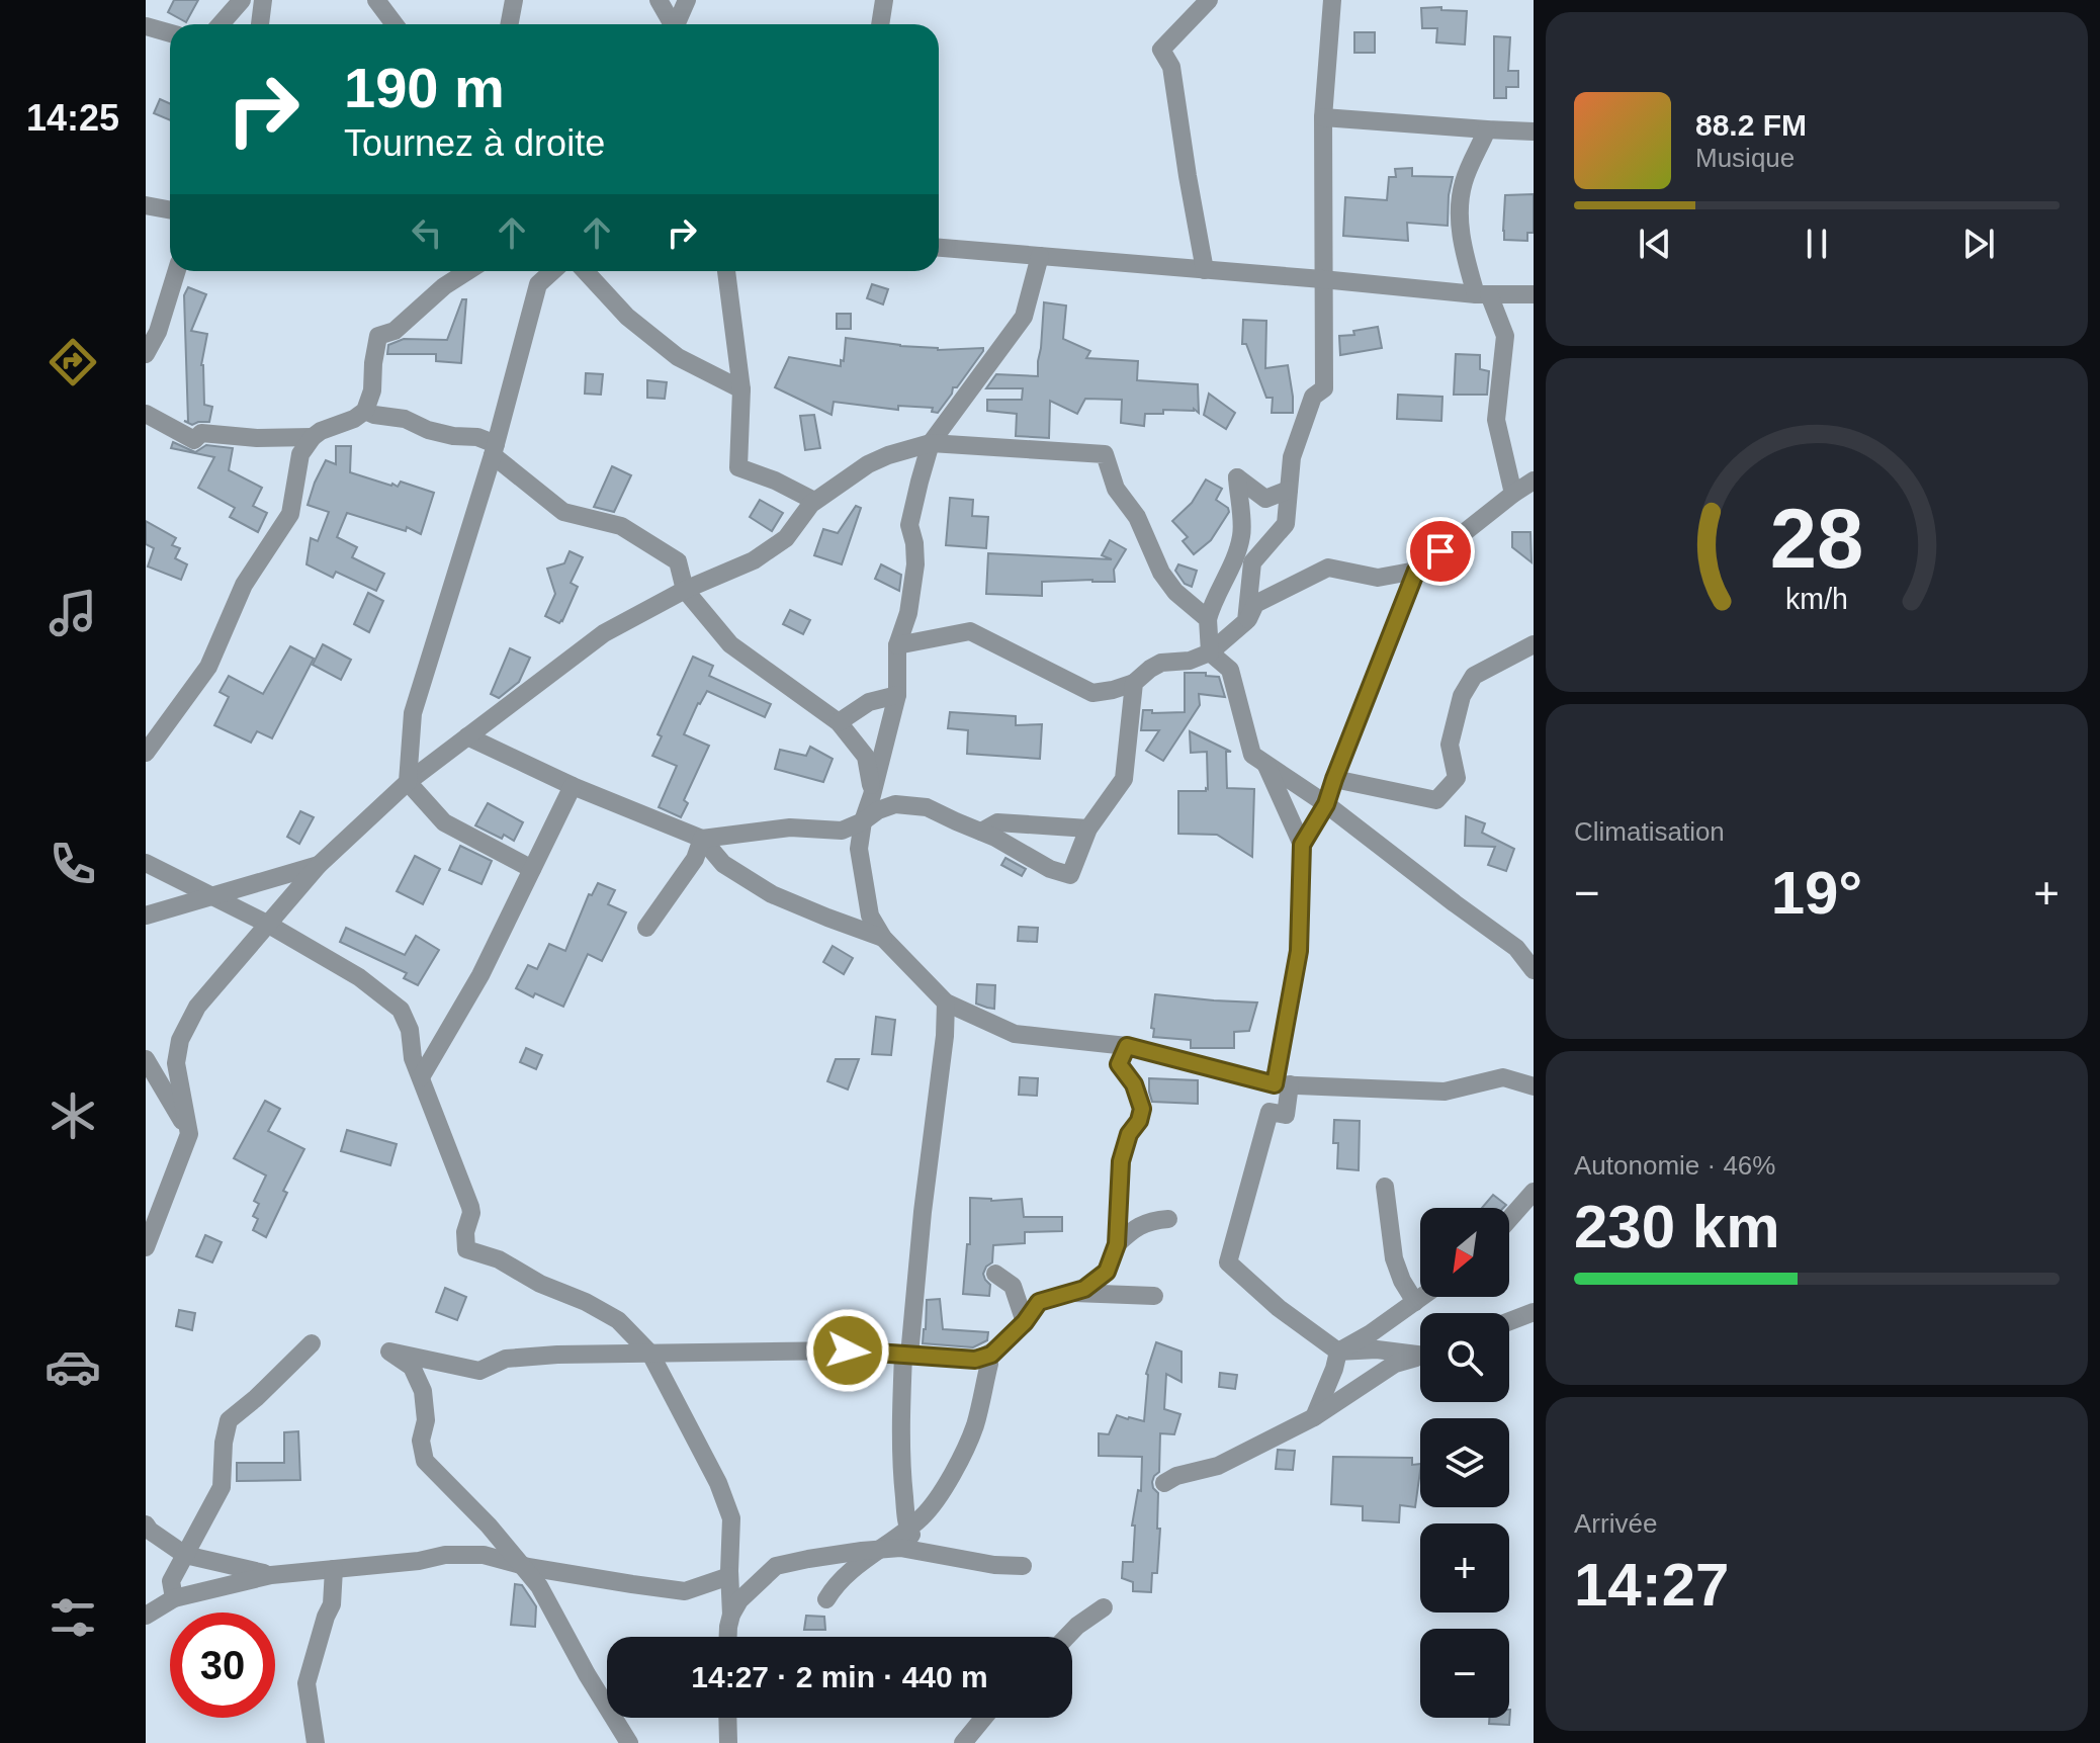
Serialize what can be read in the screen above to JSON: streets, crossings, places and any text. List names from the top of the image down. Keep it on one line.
{"north":"bottom left","page":{"tabs":"14:25","turn":["190 m","Tournez à droite"],"song":["88.2 FM","Musique"],"tile":["Climatisation",["Autonomie · 46%","230 km"],["Arrivée","14:27"]],"heat":["−","19°","+"],"map_buttons":["+","−"],"limit":"30","trip":"14:27 · 2 min · 440 m","gauge":["28","km/h"]}}
